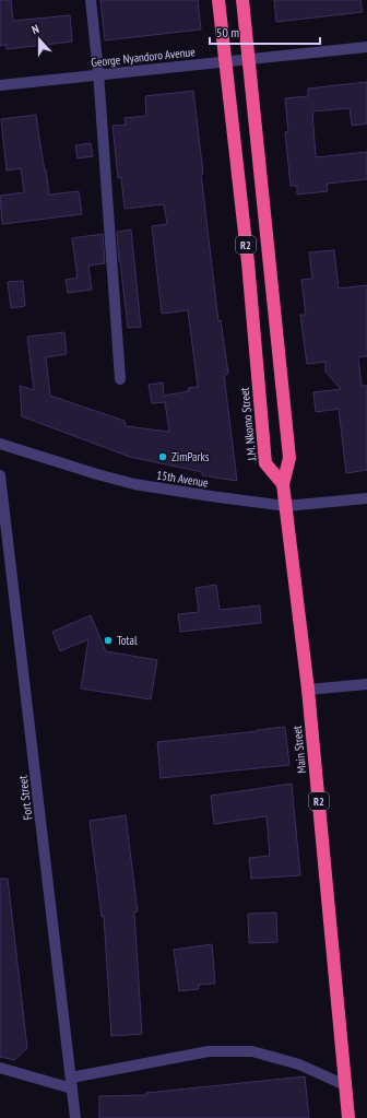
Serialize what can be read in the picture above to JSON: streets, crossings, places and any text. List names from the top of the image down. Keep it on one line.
{"streets":{"highway":["R2","J.M. Nkomo Street","Main Street"],"street":["George Nyandoro Avenue","15th Avenue","Fort Street"]},"crossings":[["George Nyandoro Avenue","R2"],["George Nyandoro Avenue","J.M. Nkomo Street"],["R2","J.M. Nkomo Street"],["R2","Main Street"],["J.M. Nkomo Street","Main Street"],["15th Avenue","Main Street"]],"places":["ZimParks","Total"],"scale_bar":"50 m","north":"top"}
